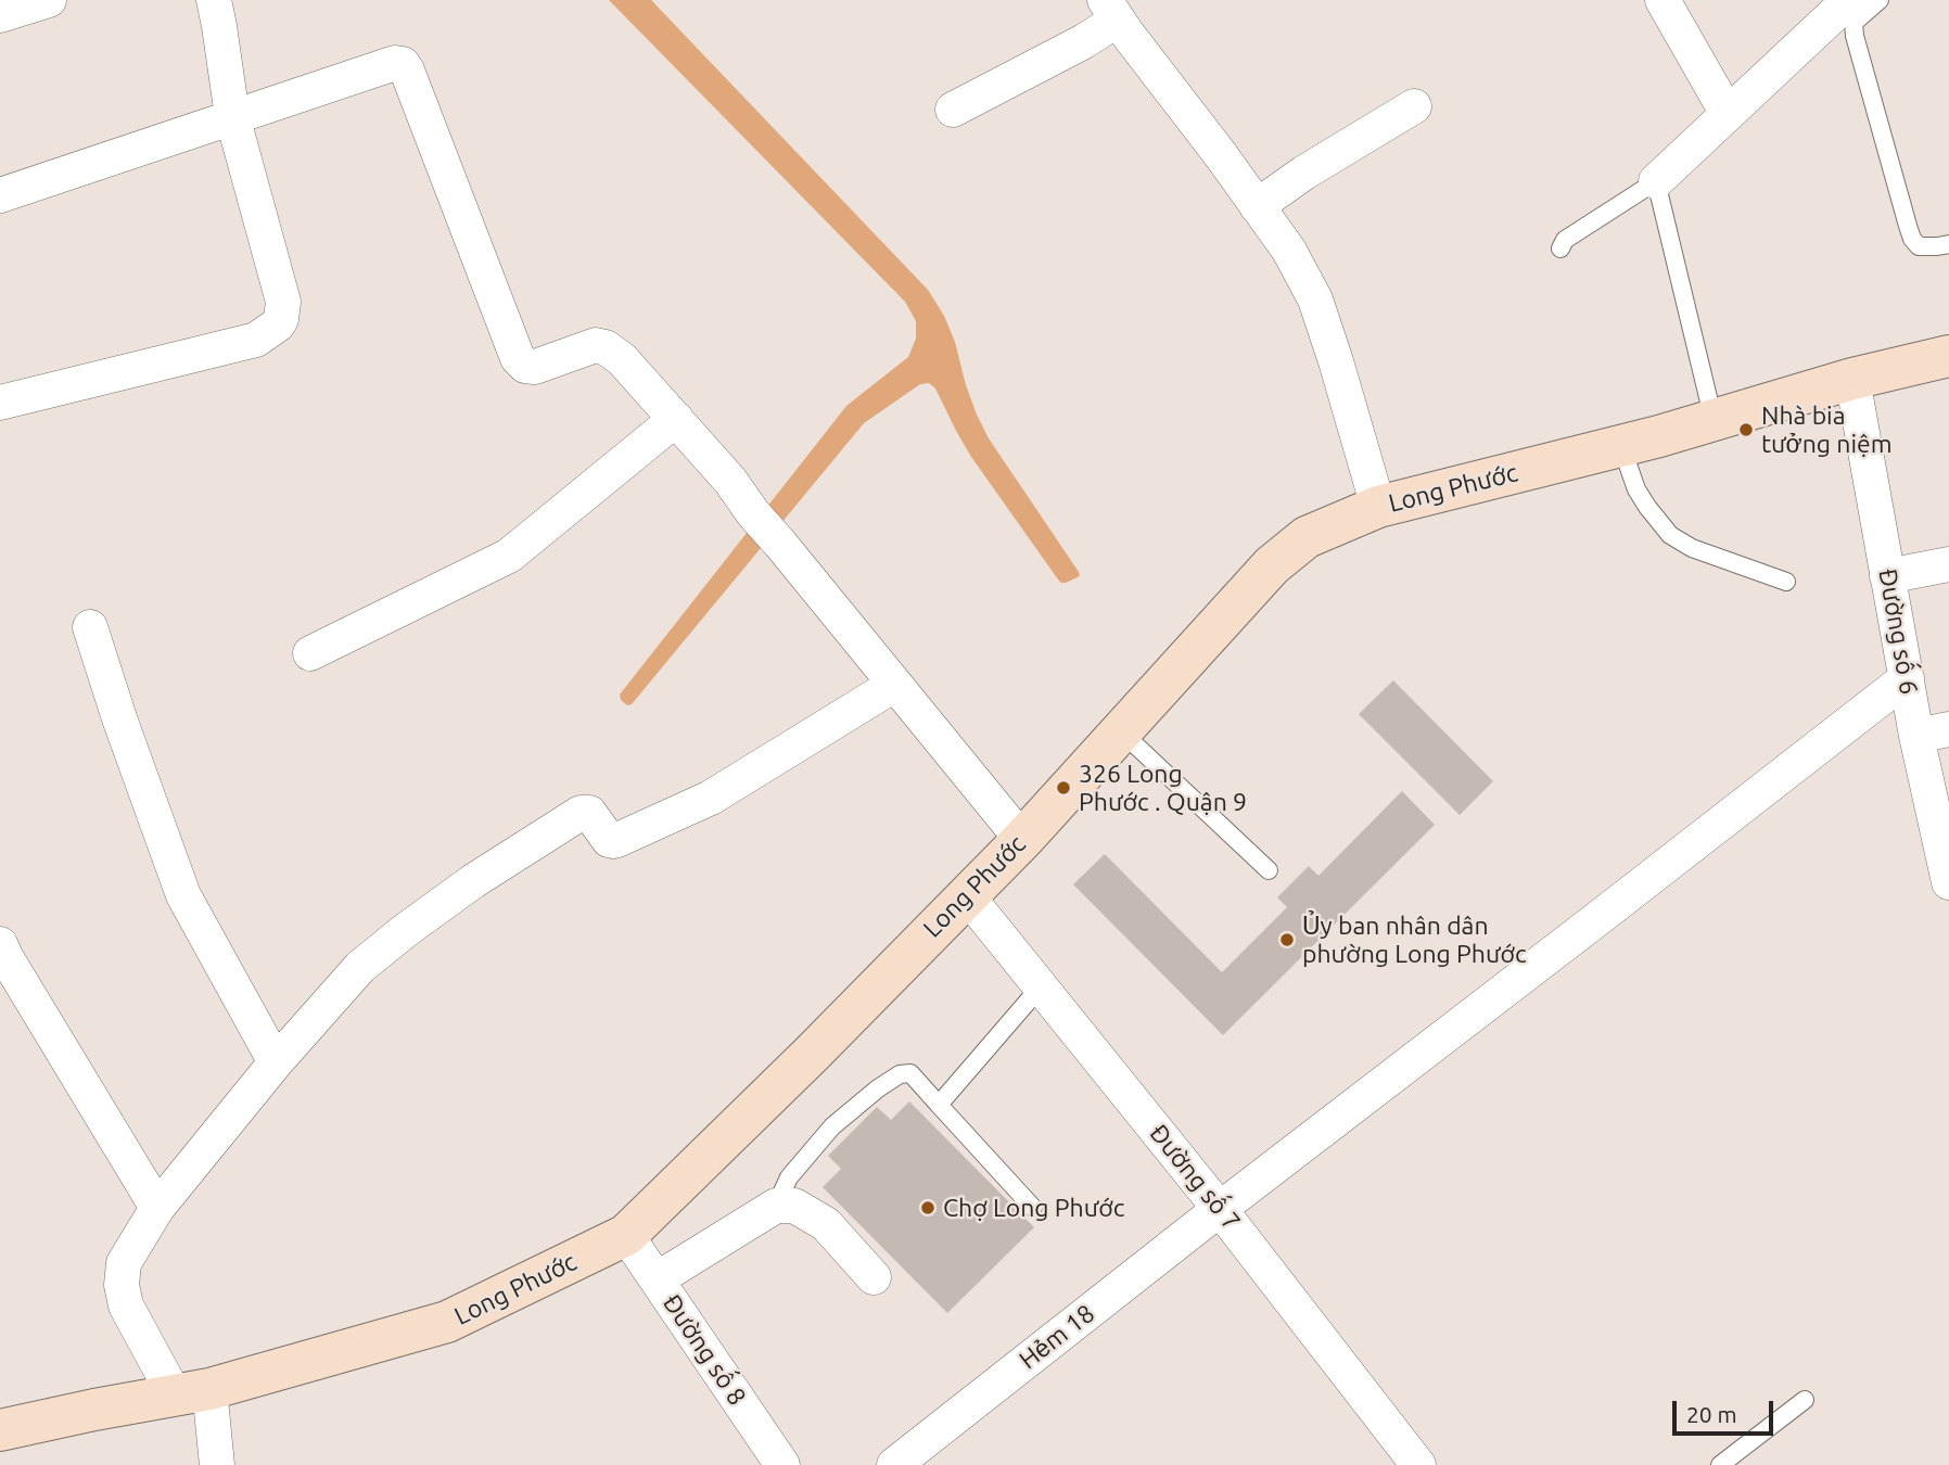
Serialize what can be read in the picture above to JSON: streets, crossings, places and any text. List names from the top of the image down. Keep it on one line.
{"streets":{"street":["Long Phước","Đường số 6","Đường số 7","Hẻm 18","Đường số 8"]},"crossings":[["Long Phước","Đường số 6"],["Long Phước","Đường số 7"],["Long Phước","Đường số 8"],["Đường số 6","Hẻm 18"],["Đường số 7","Hẻm 18"]],"places":["Nhà bia tưởng niệm","326 Long Phước . Quận 9","Ủy ban nhân dân phường Long Phước","Chợ Long Phước"],"scale_bar":"20 m"}
